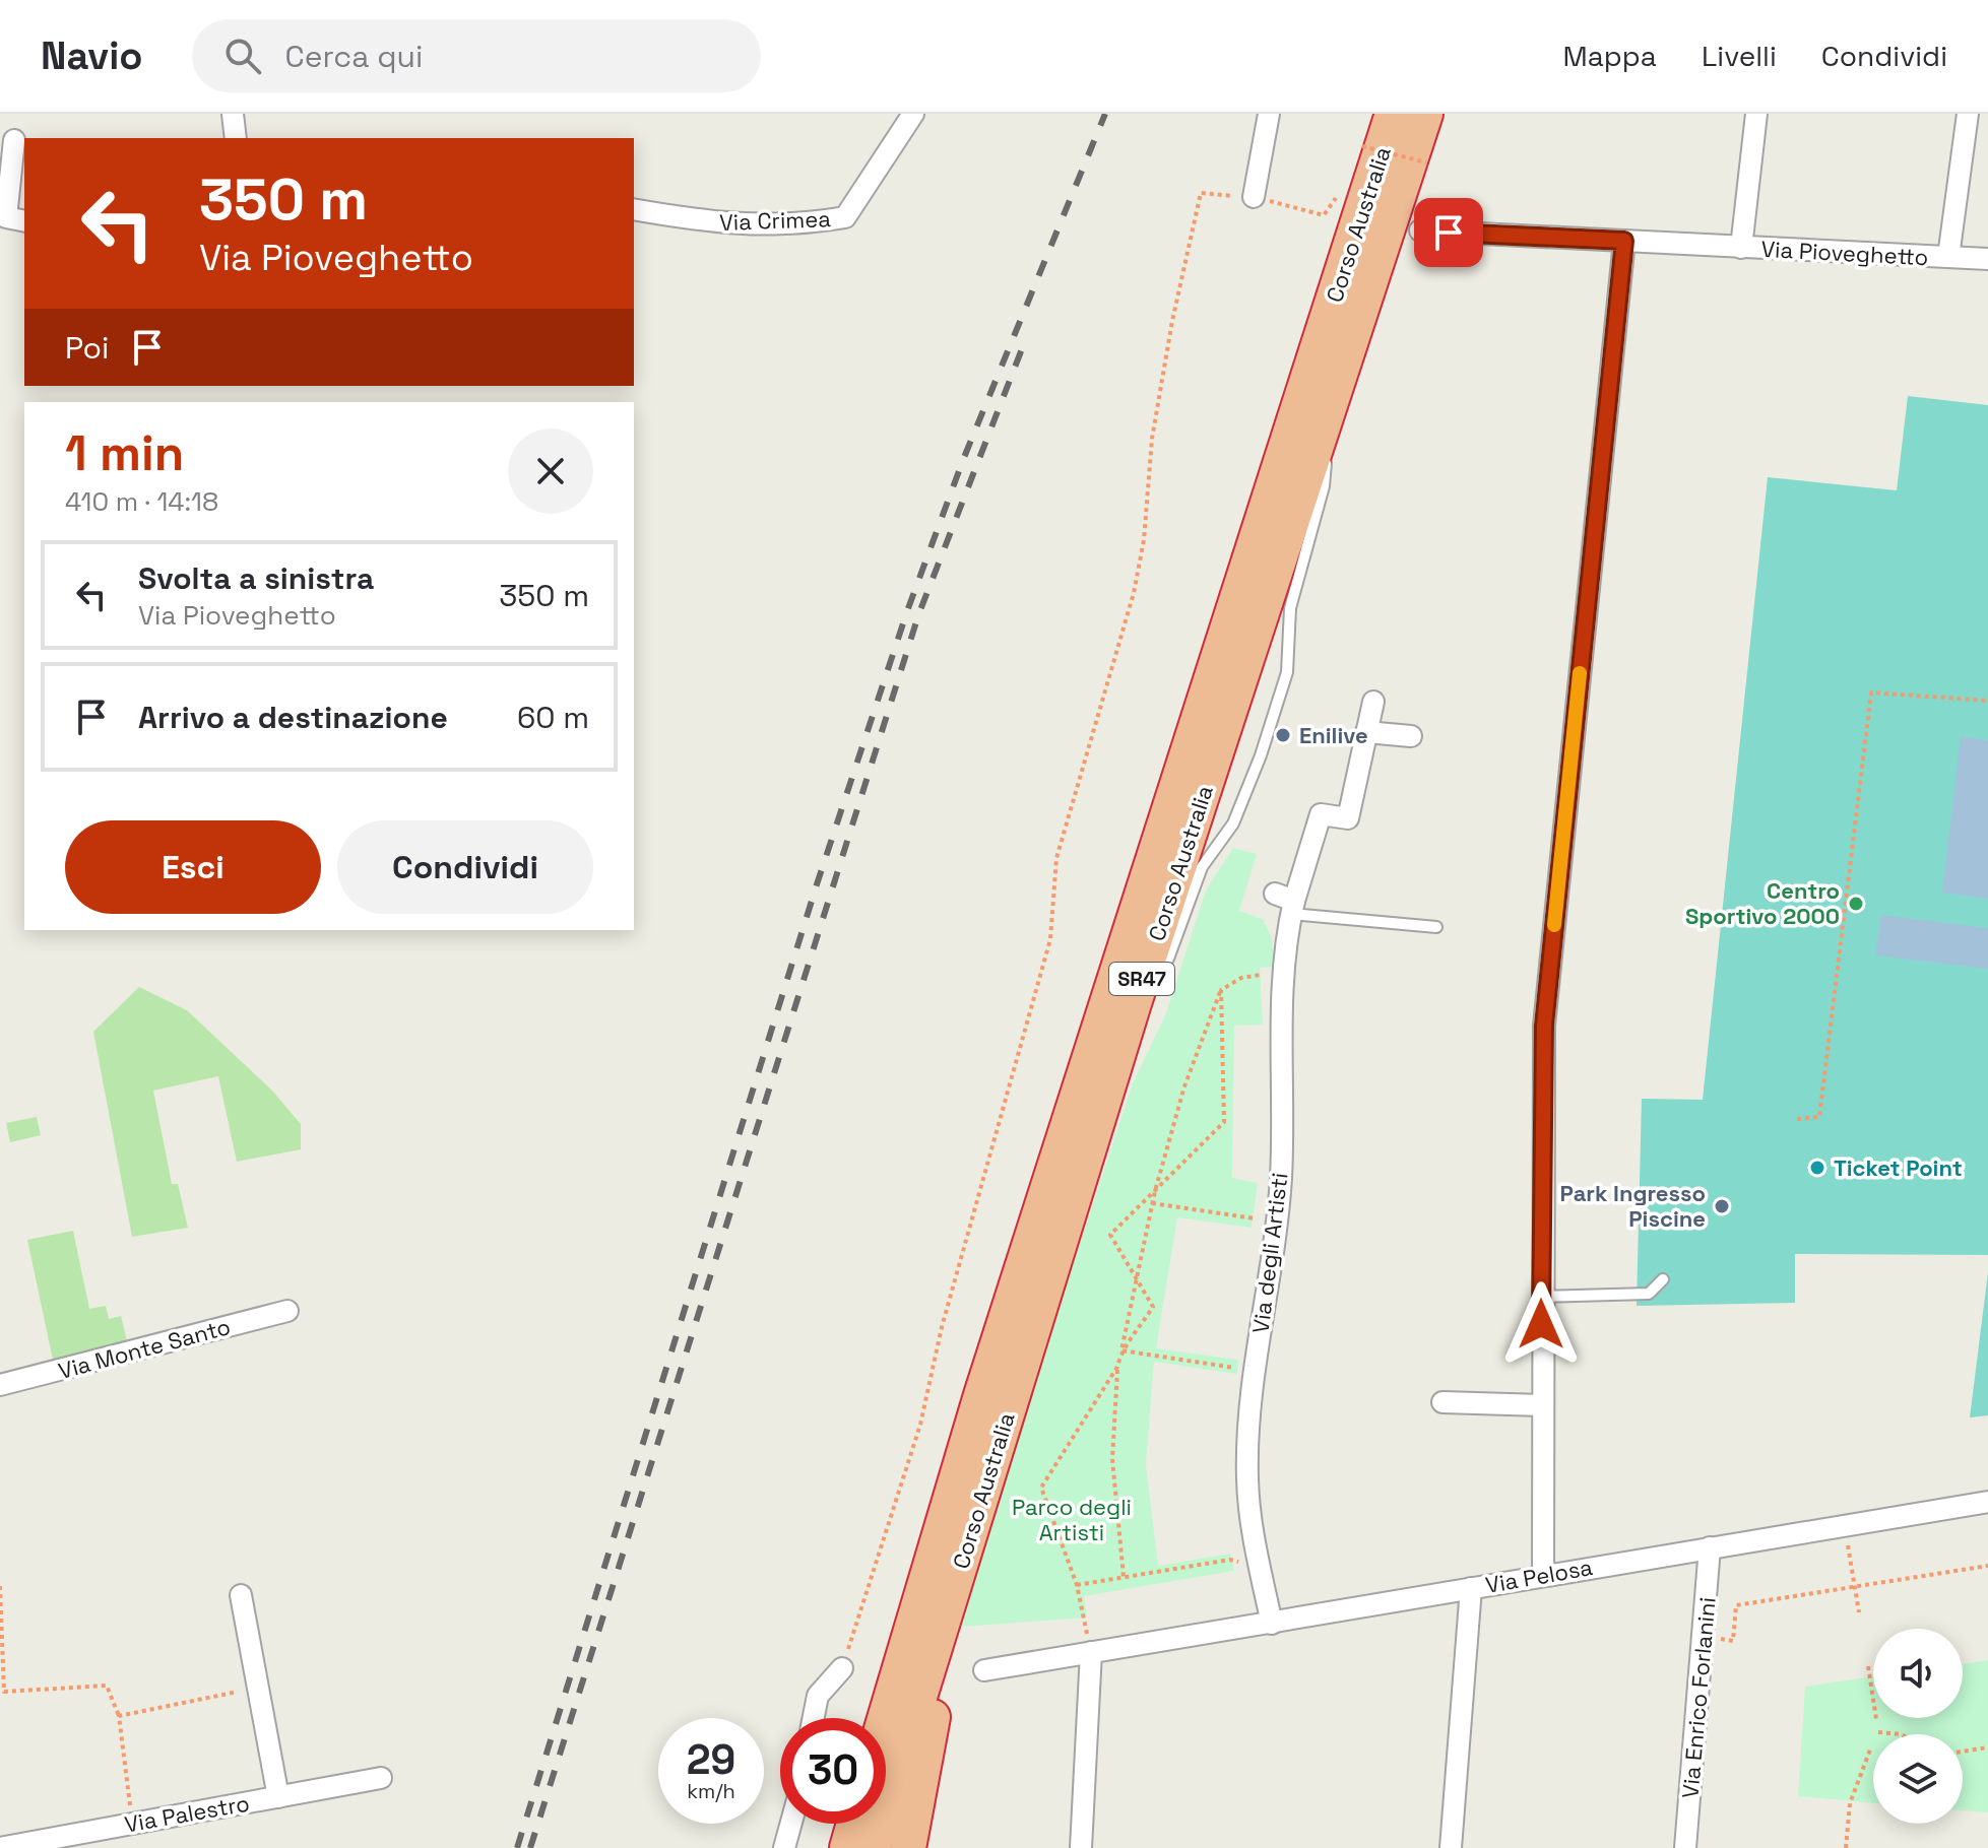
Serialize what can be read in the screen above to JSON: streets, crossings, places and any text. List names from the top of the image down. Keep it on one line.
{"streets":{"highway":["Corso Australia","SR47"],"street":["Via Crimea","Via Pioveghetto","Via degli Artisti","Via Monte Santo","Via Pelosa","Via Enrico Forlanini","Via Palestro"]},"crossings":[["Via degli Artisti","Via Pelosa"],["Via Pelosa","Via Enrico Forlanini"]],"parks":["Parco degli Artisti"],"places":["Enilive","Centro Sportivo 2000","Ticket Point","Park Ingresso Piscine"],"page":{"header":"Navio","search":"Cerca qui","nav":["Mappa","Livelli","Condividi"],"turn":["350 m","Via Pioveghetto"],"then":"Poi","heading":["1 min","410 m · 14:18"],"list":[{"name":"Svolta a sinistra","note":"Via Pioveghetto","value":"350 m"},{"name":"Arrivo a destinazione","value":"60 m"}],"buttons":["Esci","Condividi"],"speed":"29 km/h","limit":"30"}}
